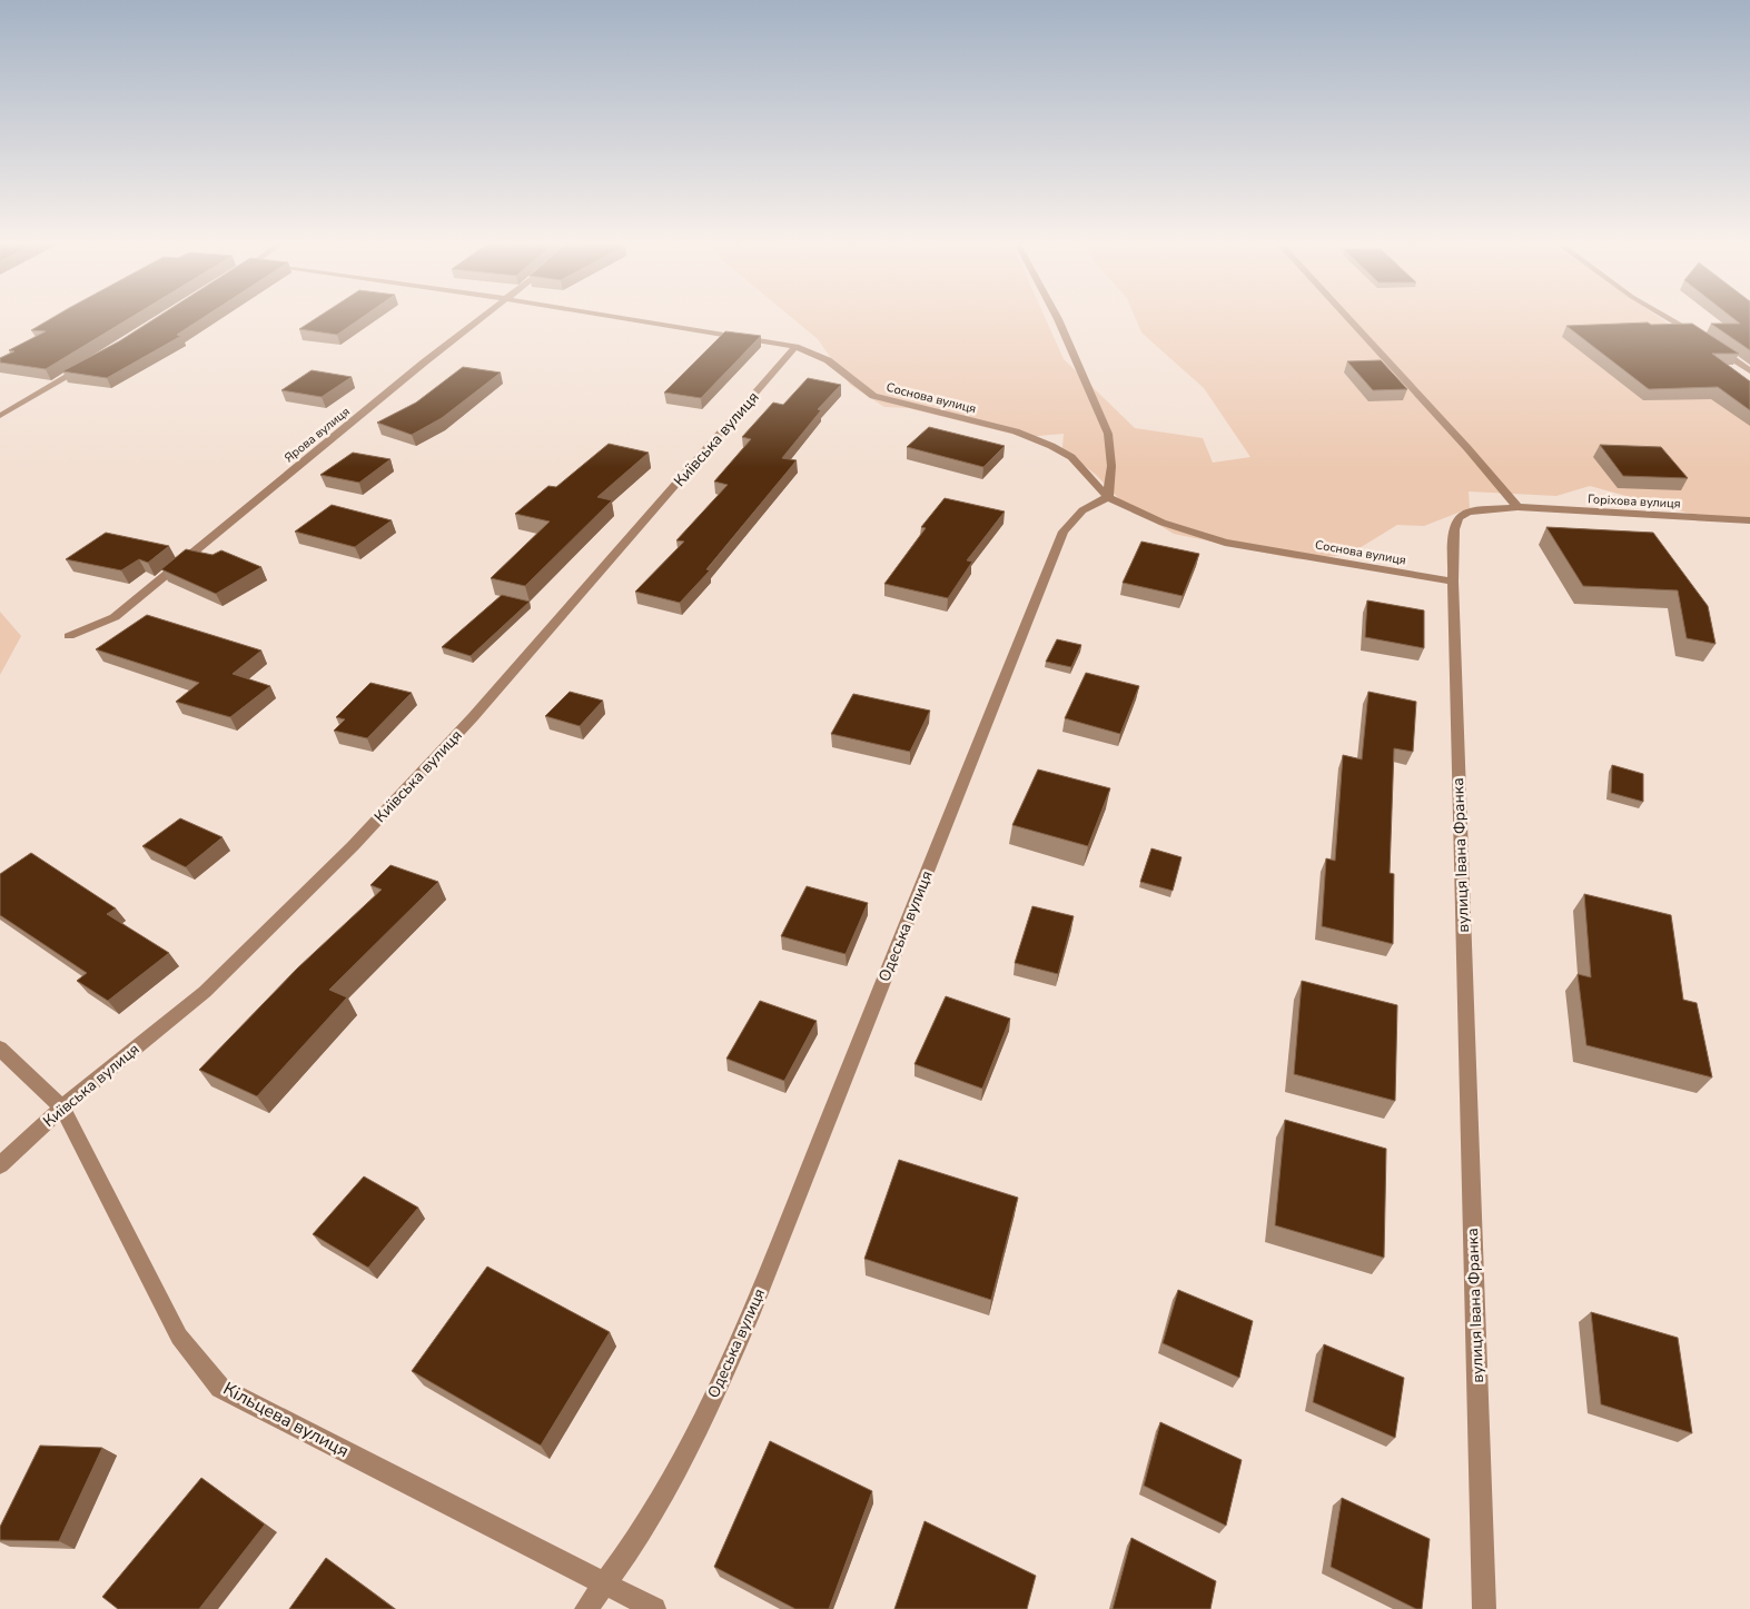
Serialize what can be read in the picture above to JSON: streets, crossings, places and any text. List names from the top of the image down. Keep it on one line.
{"streets":{"street":["Соснова вулиця","Ярова вулиця","Київська вулиця","Горіхова вулиця","вулиця Івана Франка","Одеська вулиця","Кільцева вулиця"]},"crossings":[["Соснова вулиця","Київська вулиця"],["Соснова вулиця","вулиця Івана Франка"],["Соснова вулиця","Одеська вулиця"],["Київська вулиця","Кільцева вулиця"],["Горіхова вулиця","вулиця Івана Франка"],["Одеська вулиця","Кільцева вулиця"]]}
